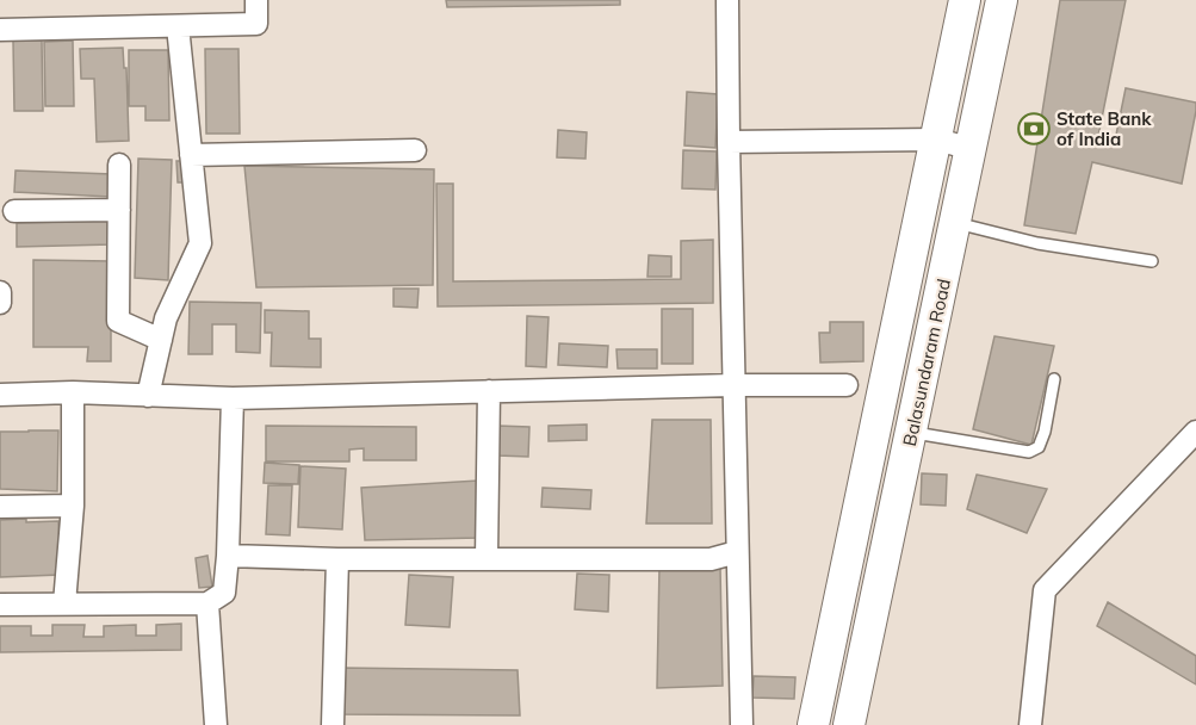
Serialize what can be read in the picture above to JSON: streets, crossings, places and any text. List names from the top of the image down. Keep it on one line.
{"streets":{"main road":["Balasundaram Road"]},"places":{"bank":["State Bank of India"]}}
